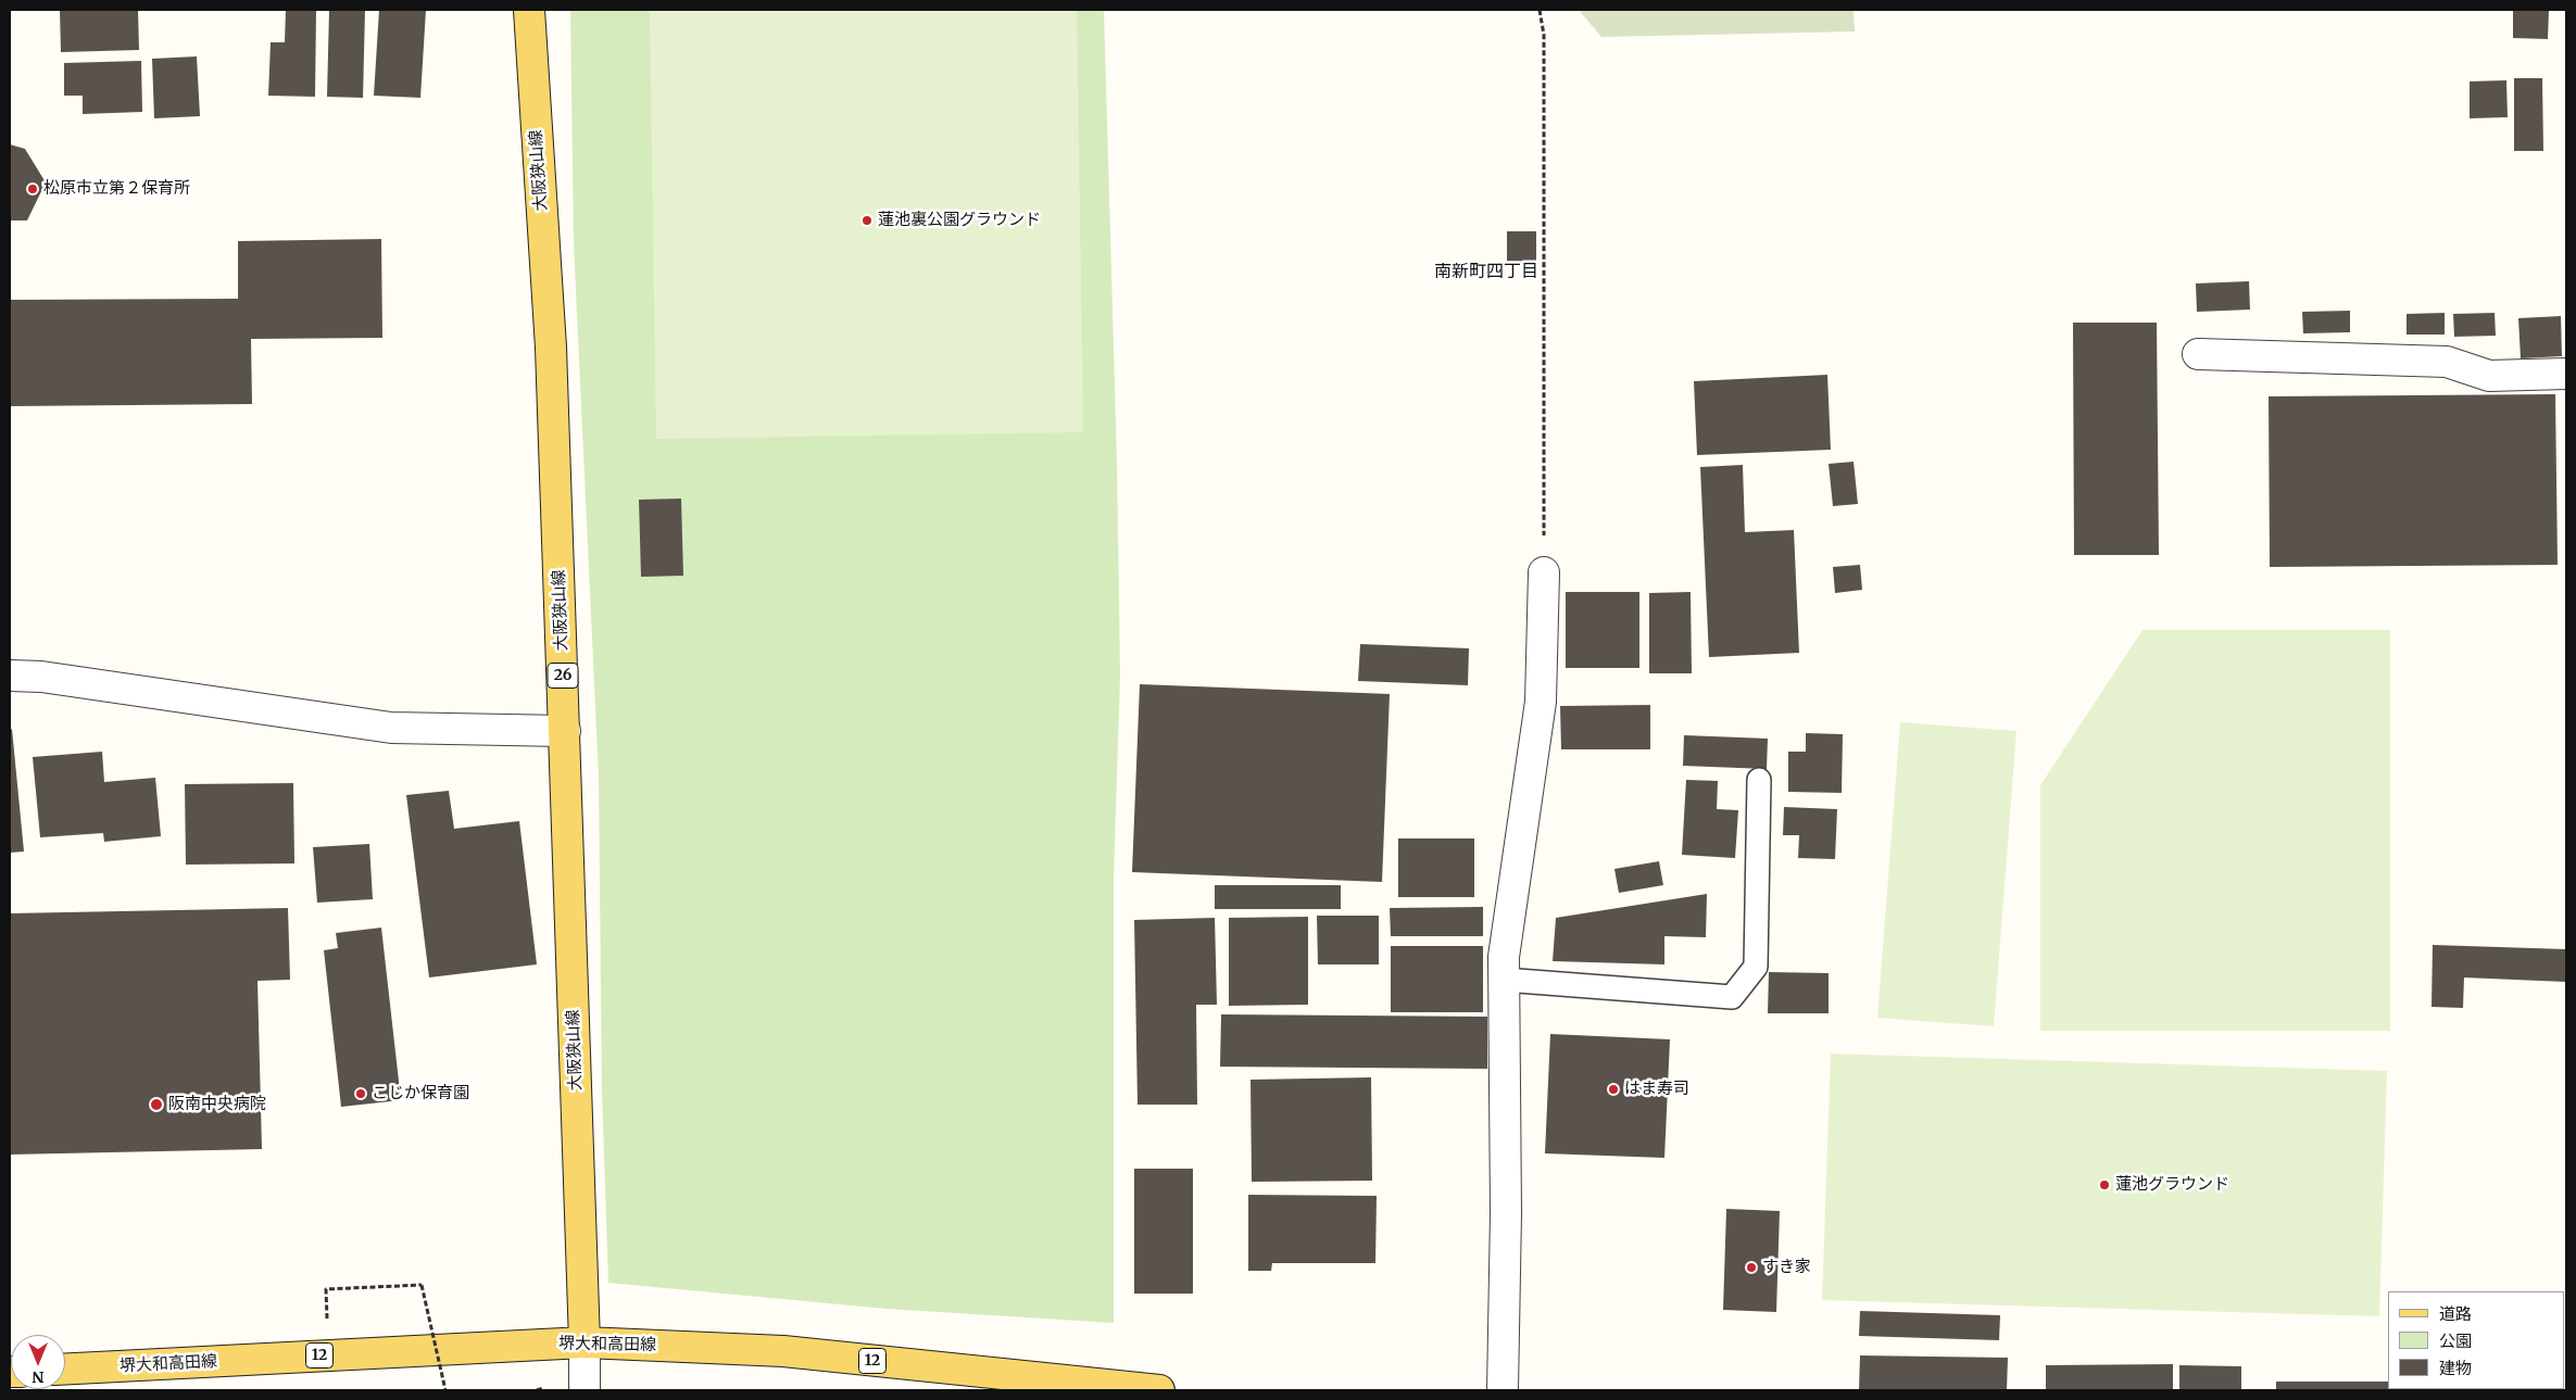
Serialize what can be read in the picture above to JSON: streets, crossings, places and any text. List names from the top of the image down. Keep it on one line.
{"streets":{"main road":["大阪狭山線","26","堺大和高田線","12"]},"crossings":[["大阪狭山線","堺大和高田線"]],"districts":["南新町四丁目"],"places":["松原市立第２保育所","蓮池裏公園グラウンド","はま寿司","こじか保育園","阪南中央病院","蓮池グラウンド","すき家"],"legend":["道路","公園","建物"],"north":"bottom"}
